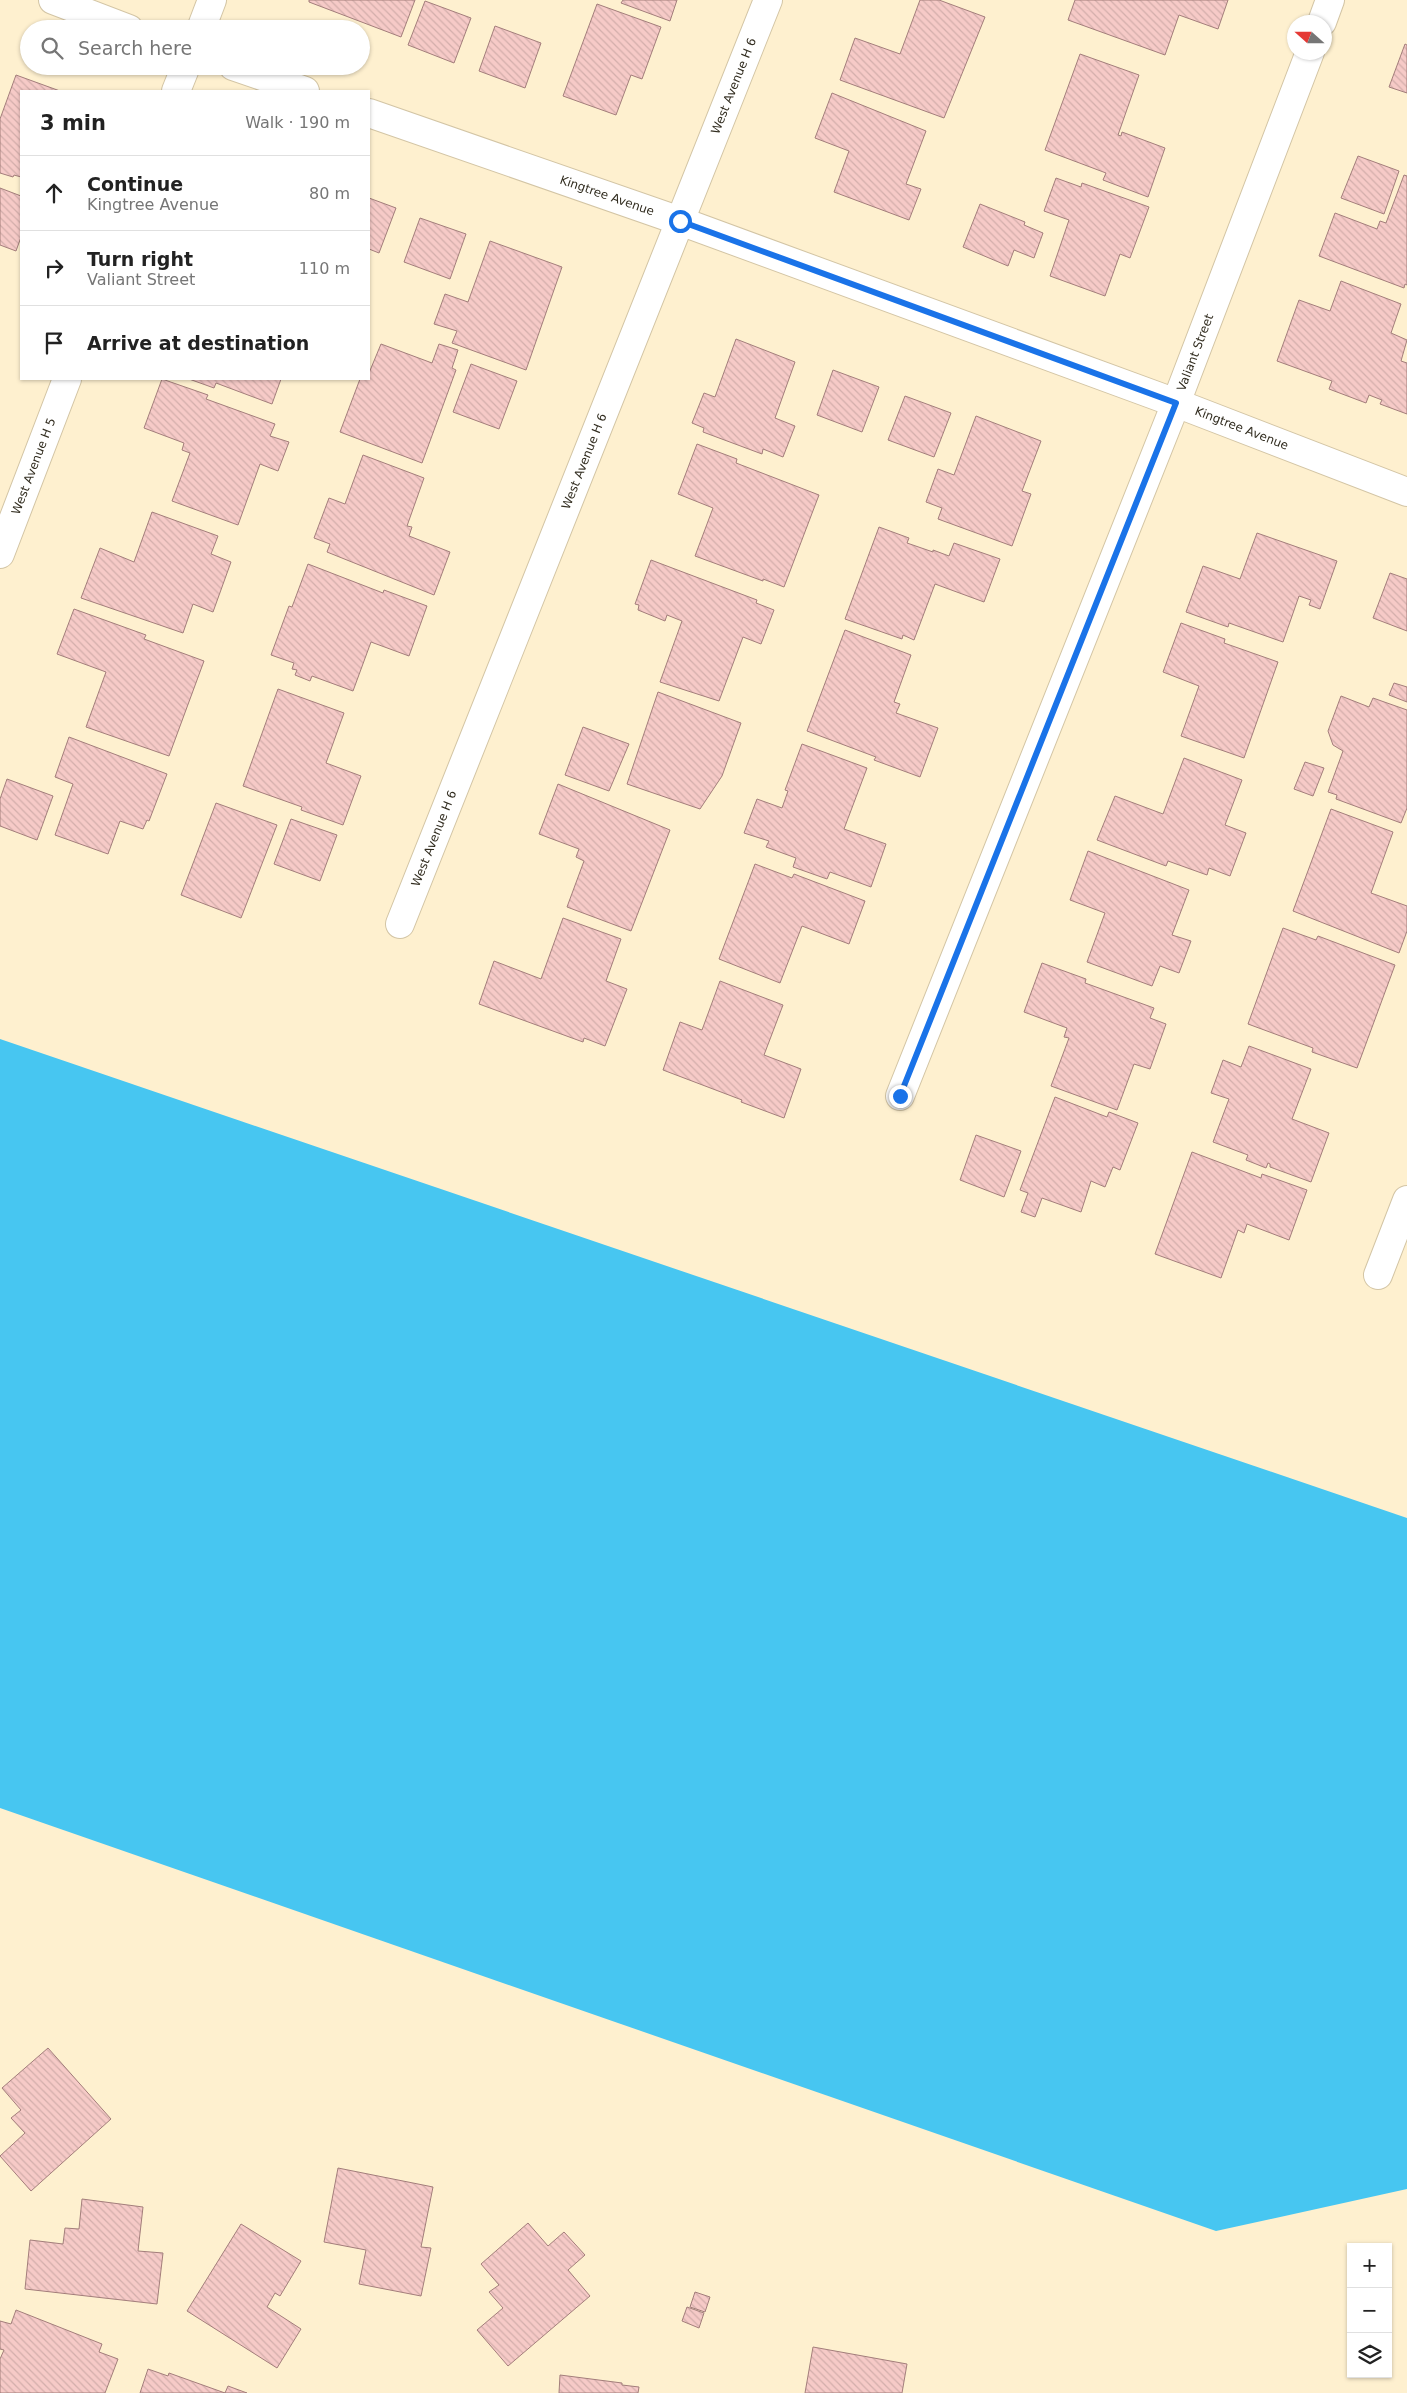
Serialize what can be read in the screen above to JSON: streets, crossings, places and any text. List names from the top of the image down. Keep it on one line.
{"streets":{"street":["West Avenue H 6","Kingtree Avenue","Valiant Street","West Avenue H 5"]},"crossings":[["West Avenue H 6","Kingtree Avenue"],["Kingtree Avenue","Valiant Street"]],"north":"left","page":{"search":"Search here","heading":["3 min","Walk · 190 m"],"list":[["Continue","Kingtree Avenue","80 m"],["Turn right","Valiant Street","110 m"],"Arrive at destination"],"map_buttons":["+","−"]}}
